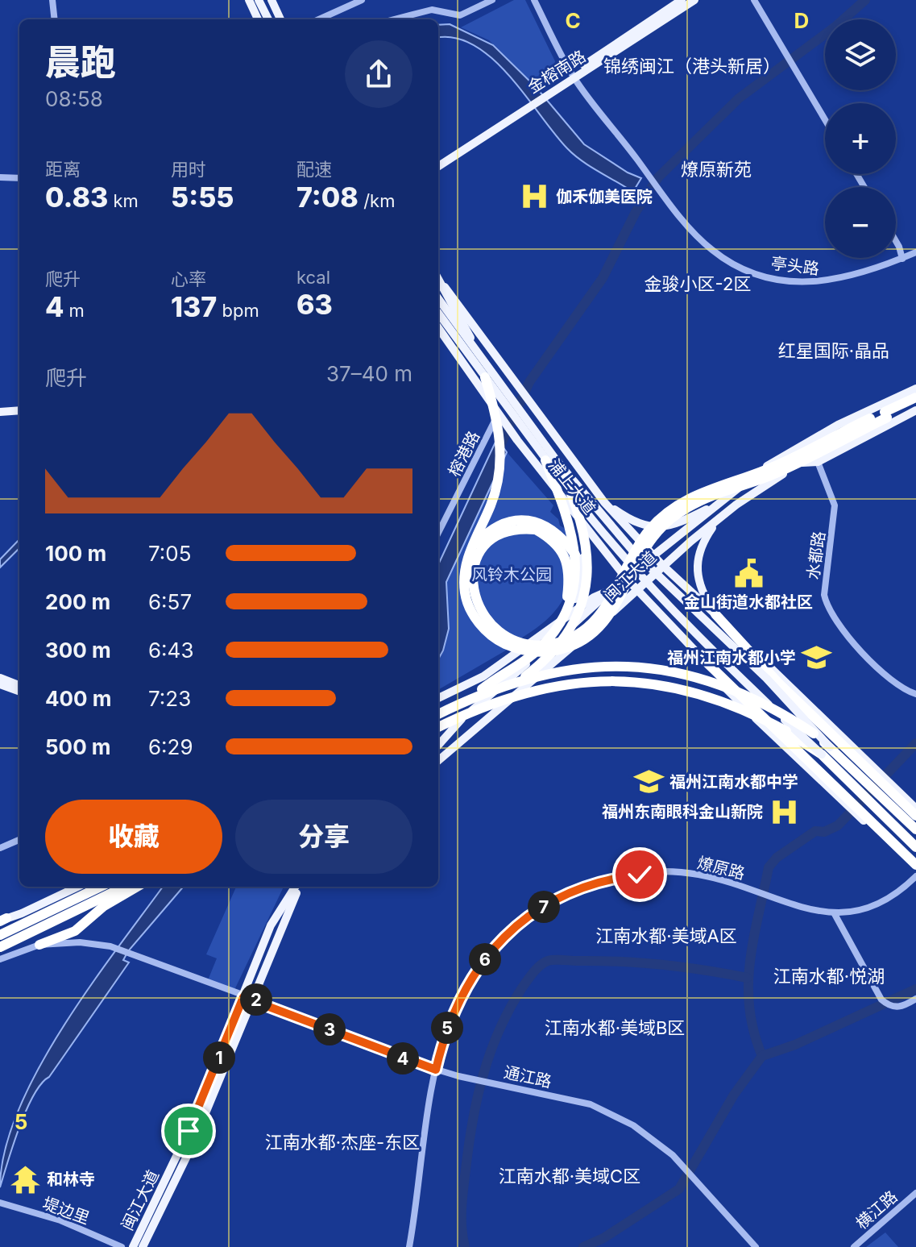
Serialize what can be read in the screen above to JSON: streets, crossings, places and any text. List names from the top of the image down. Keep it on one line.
{"streets":{"main road":["金榕南路","浦上大道","闽江大道"],"street":["亭头路","榕港路","水都路","燎原路","通江路","横江路","堤边里"]},"crossings":[["金榕南路","亭头路"],["榕港路","浦上大道"],["浦上大道","闽江大道"],["水都路","闽江大道"],["闽江大道","通江路"],["燎原路","通江路"]],"districts":["锦绣闽江（港头新居）","燎原新苑","金骏小区-2区","红星国际·晶品","江南水都·美域A区","江南水都·悦湖","江南水都·美域B区","江南水都·杰座-东区","江南水都·美域C区"],"parks":["风铃木公园"],"places":{"hospital":["伽禾伽美医院","福州东南眼科金山新院"],"public building":["金山街道水都社区"],"school or university":["福州江南水都小学","福州江南水都中学"],"temple":["和林寺"]},"page":{"map_buttons":["+","−"],"heading":["晨跑","08:58"],"stats":[["距离","0.83 km"],["用时","5:55"],["配速","7:08 /km"],["爬升","4 m"],["心率","137 bpm"],["kcal","63"]],"chart":["爬升","37–40 m"],"list":[{"name":"100 m","note":"7:05"},{"name":"200 m","note":"6:57"},{"name":"300 m","note":"6:43"},{"name":"400 m","note":"7:23"},{"name":"500 m","note":"6:29"}],"buttons":["收藏","分享"],"pins":["7","6","2","5","3","1","4"]},"grid":{"columns":["C","D"],"rows":["5"]}}
